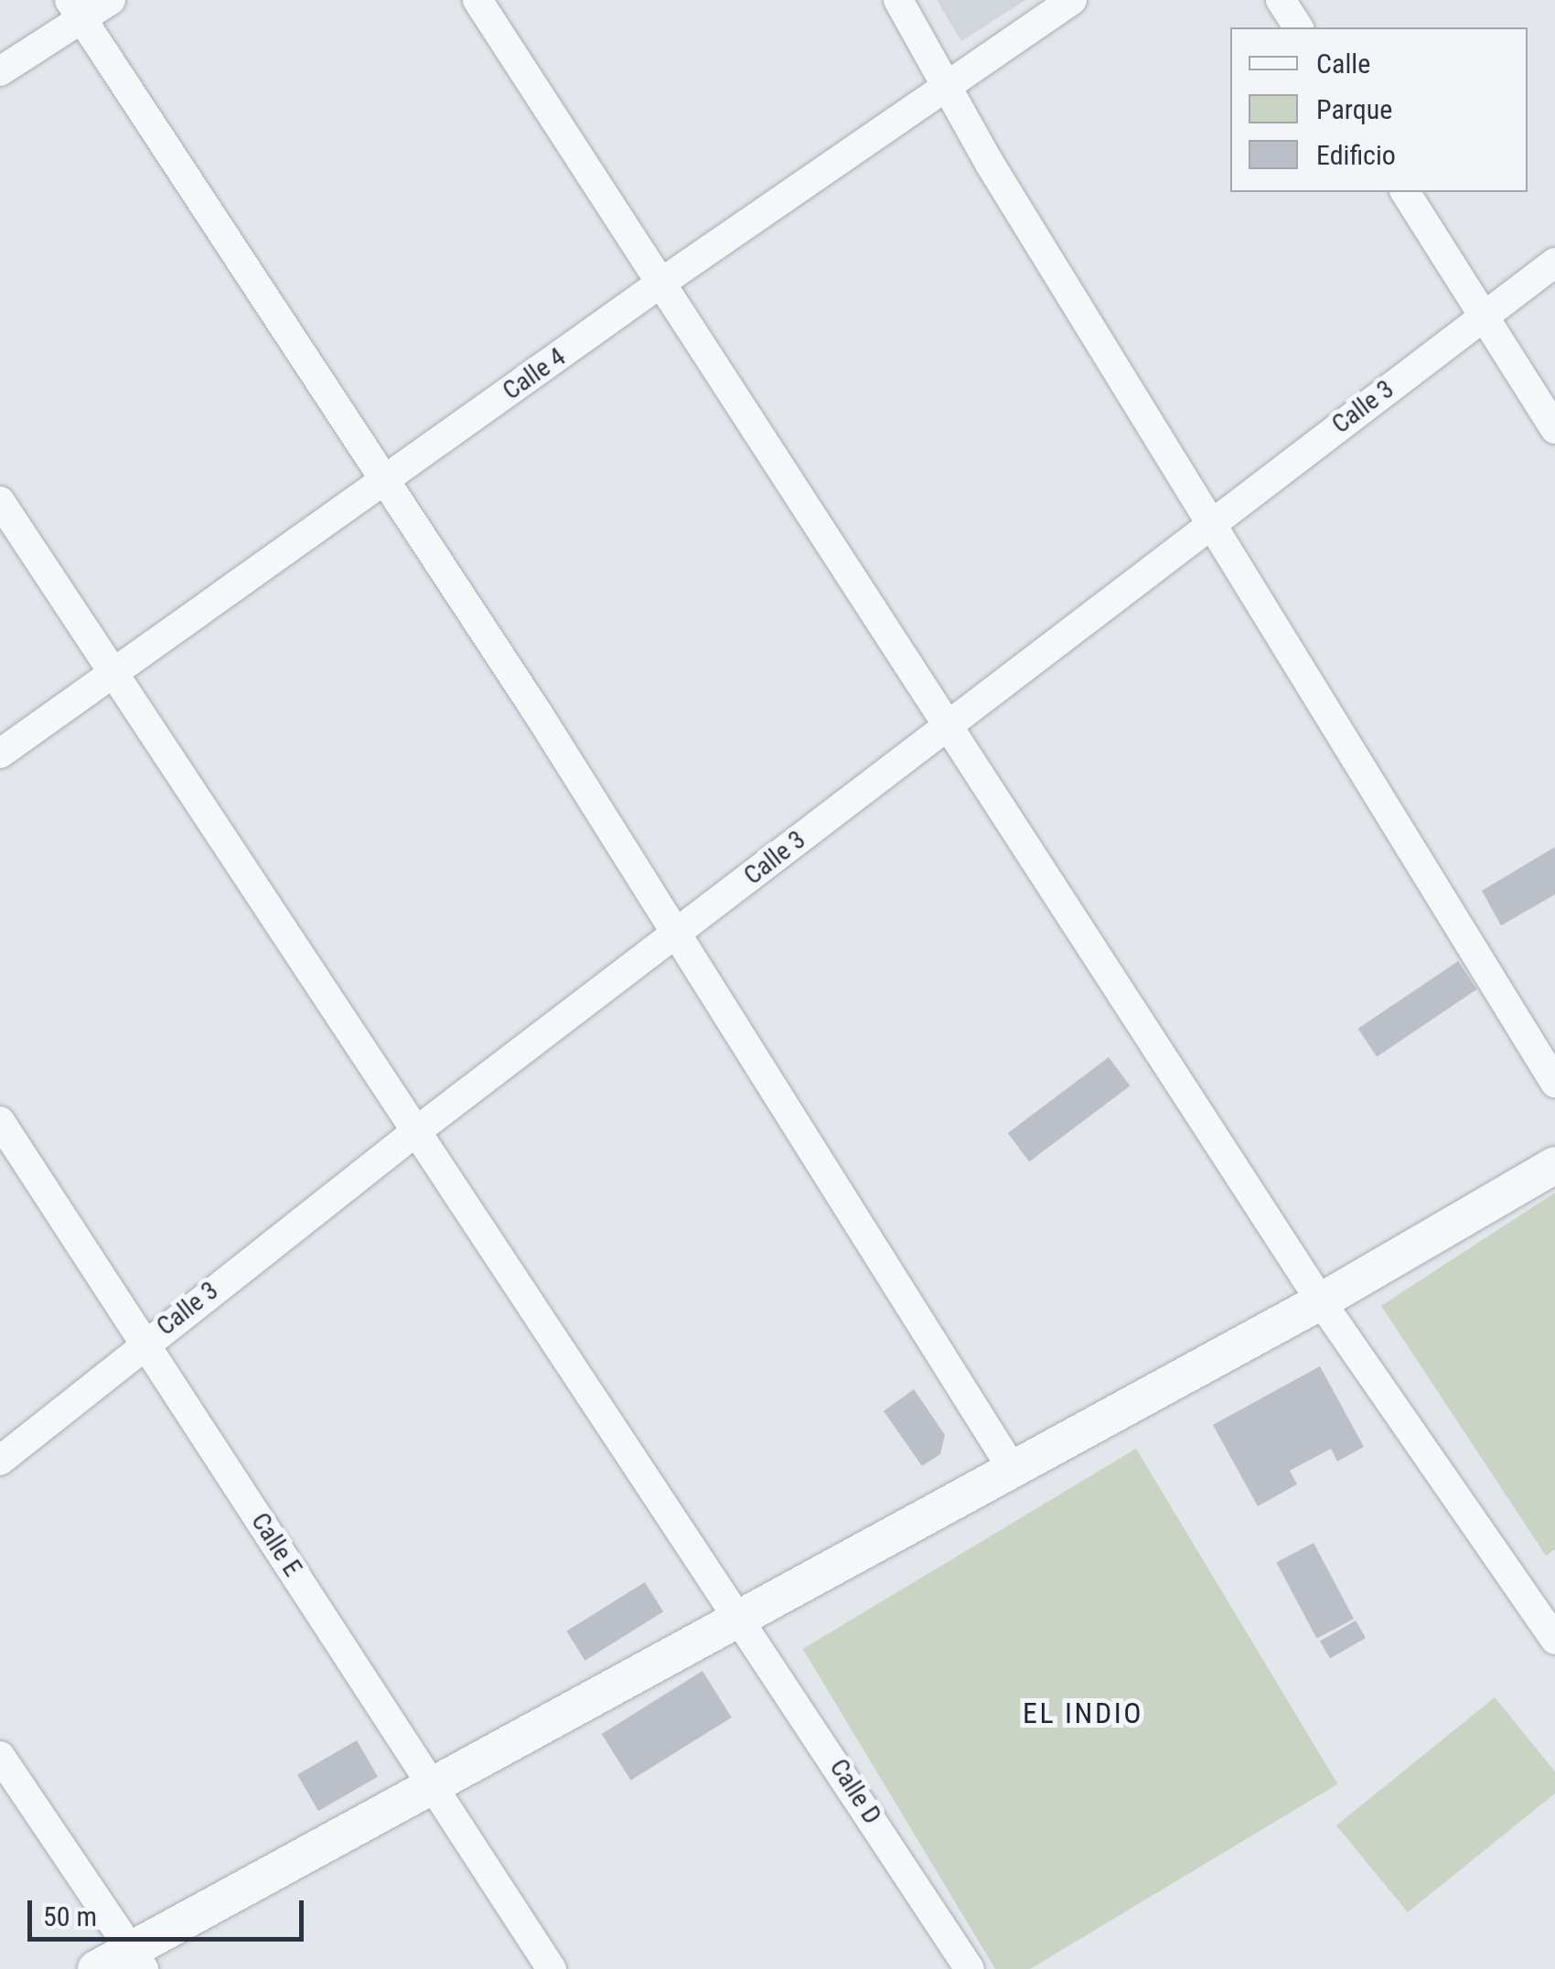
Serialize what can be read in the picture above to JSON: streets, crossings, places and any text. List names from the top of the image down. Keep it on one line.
{"streets":{"street":["Calle 4","Calle 3","Calle E","Calle D"]},"crossings":[["Calle 4","Calle D"],["Calle 3","Calle E"],["Calle 3","Calle D"]],"districts":["EL INDIO"],"legend":["Calle","Parque","Edificio"],"scale_bar":"50 m"}
